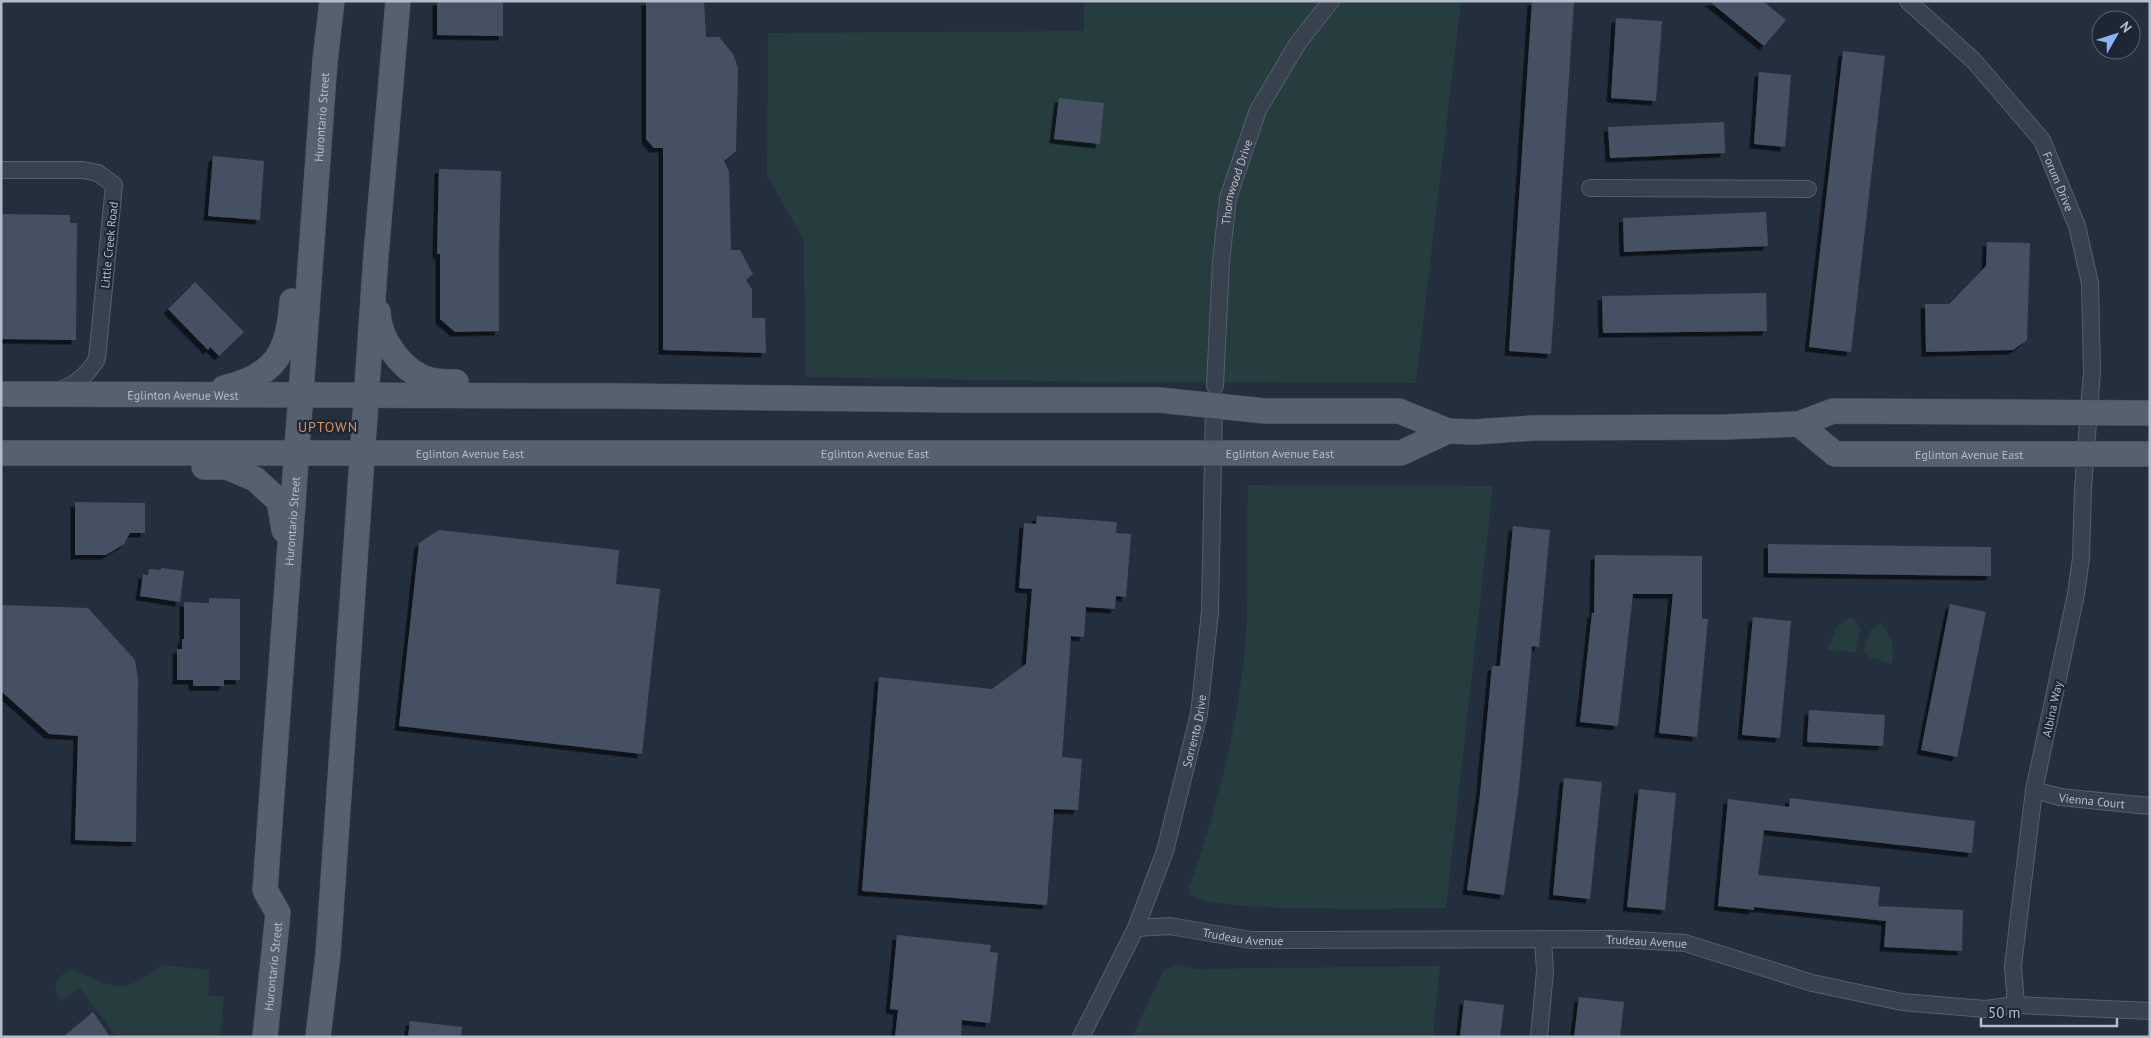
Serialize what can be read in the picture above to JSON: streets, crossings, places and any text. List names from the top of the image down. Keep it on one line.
{"streets":{"main road":["Hurontario Street","Eglinton Avenue West","Eglinton Avenue East"],"street":["Forum Drive","Thornwood Drive","Little Creek Road","Albina Way","Sorrento Drive","Vienna Court","Trudeau Avenue"]},"crossings":[["Hurontario Street","Eglinton Avenue West"],["Hurontario Street","Eglinton Avenue East"],["Forum Drive","Eglinton Avenue East"],["Forum Drive","Albina Way"],["Thornwood Drive","Eglinton Avenue East"],["Thornwood Drive","Sorrento Drive"],["Little Creek Road","Eglinton Avenue West"],["Eglinton Avenue West","Eglinton Avenue East"],["Eglinton Avenue East","Albina Way"],["Eglinton Avenue East","Sorrento Drive"],["Albina Way","Vienna Court"],["Albina Way","Trudeau Avenue"],["Sorrento Drive","Trudeau Avenue"]],"districts":["UPTOWN"],"scale_bar":"50 m","north":"top right"}
